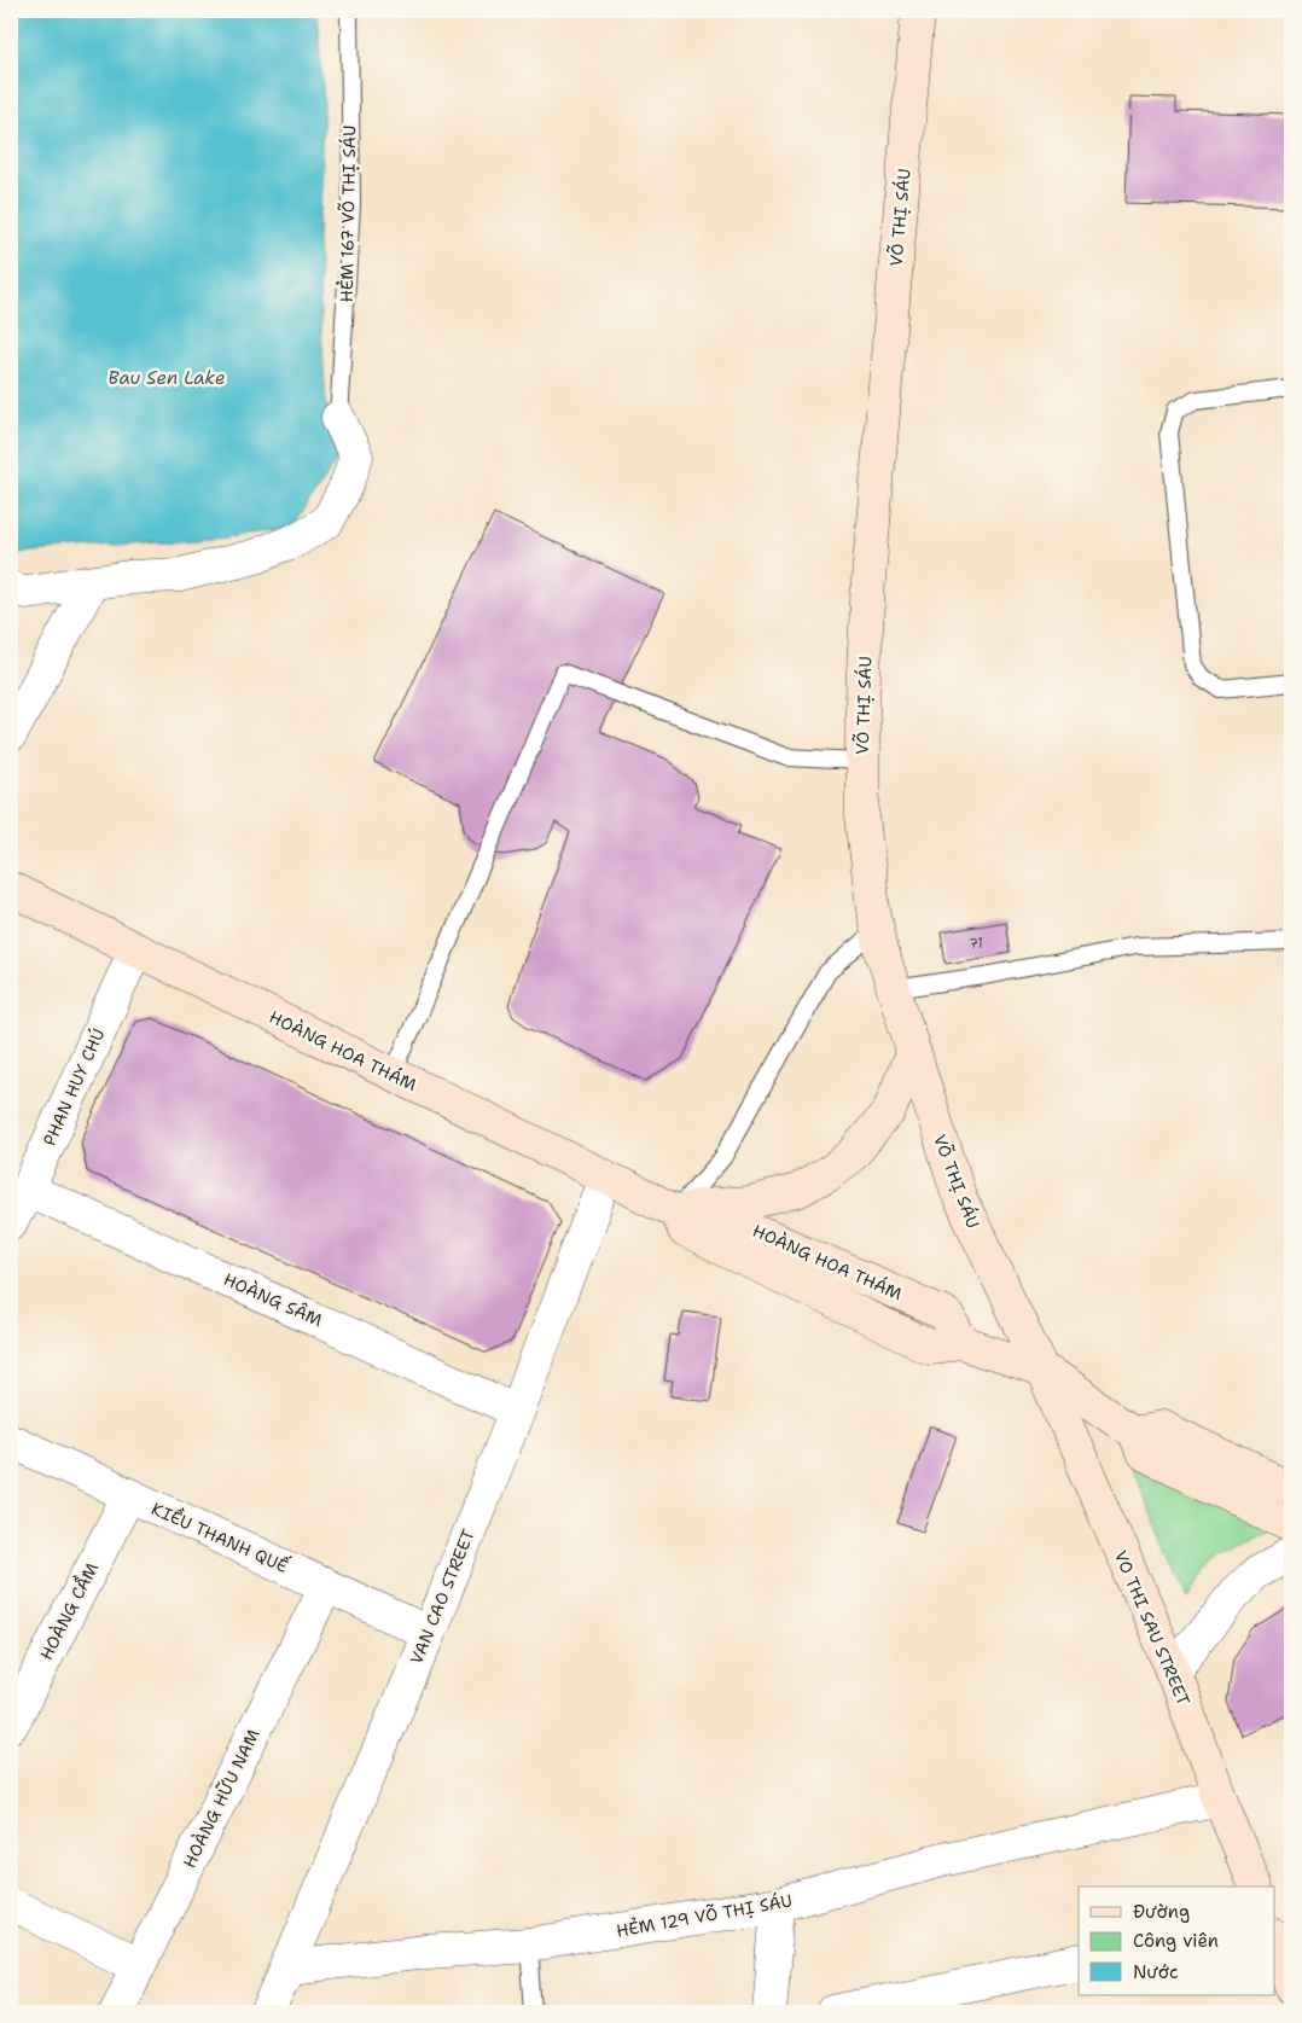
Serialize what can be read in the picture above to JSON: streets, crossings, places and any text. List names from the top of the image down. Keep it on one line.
{"streets":{"main road":["VÕ THỊ SÁU","HOÀNG HOA THÁM","VO THI SAU STREET"],"street":["PHAN HUY CHÚ","HOÀNG SÂM","KIỀU THANH QUẾ","VAN CAO STREET","HOÀNG CẦM","HOÀNG HỮU NAM","HẺM 129 VÕ THỊ SÁU"],"lane":["HẺM 167 VÕ THỊ SÁU"]},"crossings":[["VÕ THỊ SÁU","HOÀNG HOA THÁM"],["VÕ THỊ SÁU","VO THI SAU STREET"],["HOÀNG HOA THÁM","PHAN HUY CHÚ"],["HOÀNG HOA THÁM","VAN CAO STREET"],["HOÀNG HOA THÁM","VO THI SAU STREET"],["PHAN HUY CHÚ","HOÀNG SÂM"],["HOÀNG SÂM","VAN CAO STREET"],["KIỀU THANH QUẾ","VAN CAO STREET"],["KIỀU THANH QUẾ","HOÀNG CẦM"],["KIỀU THANH QUẾ","HOÀNG HỮU NAM"],["VAN CAO STREET","HẺM 129 VÕ THỊ SÁU"],["VO THI SAU STREET","HẺM 129 VÕ THỊ SÁU"]],"water":["Bau Sen Lake"],"house_numbers":["71"],"legend":["Đường","Công viên","Nước"]}
